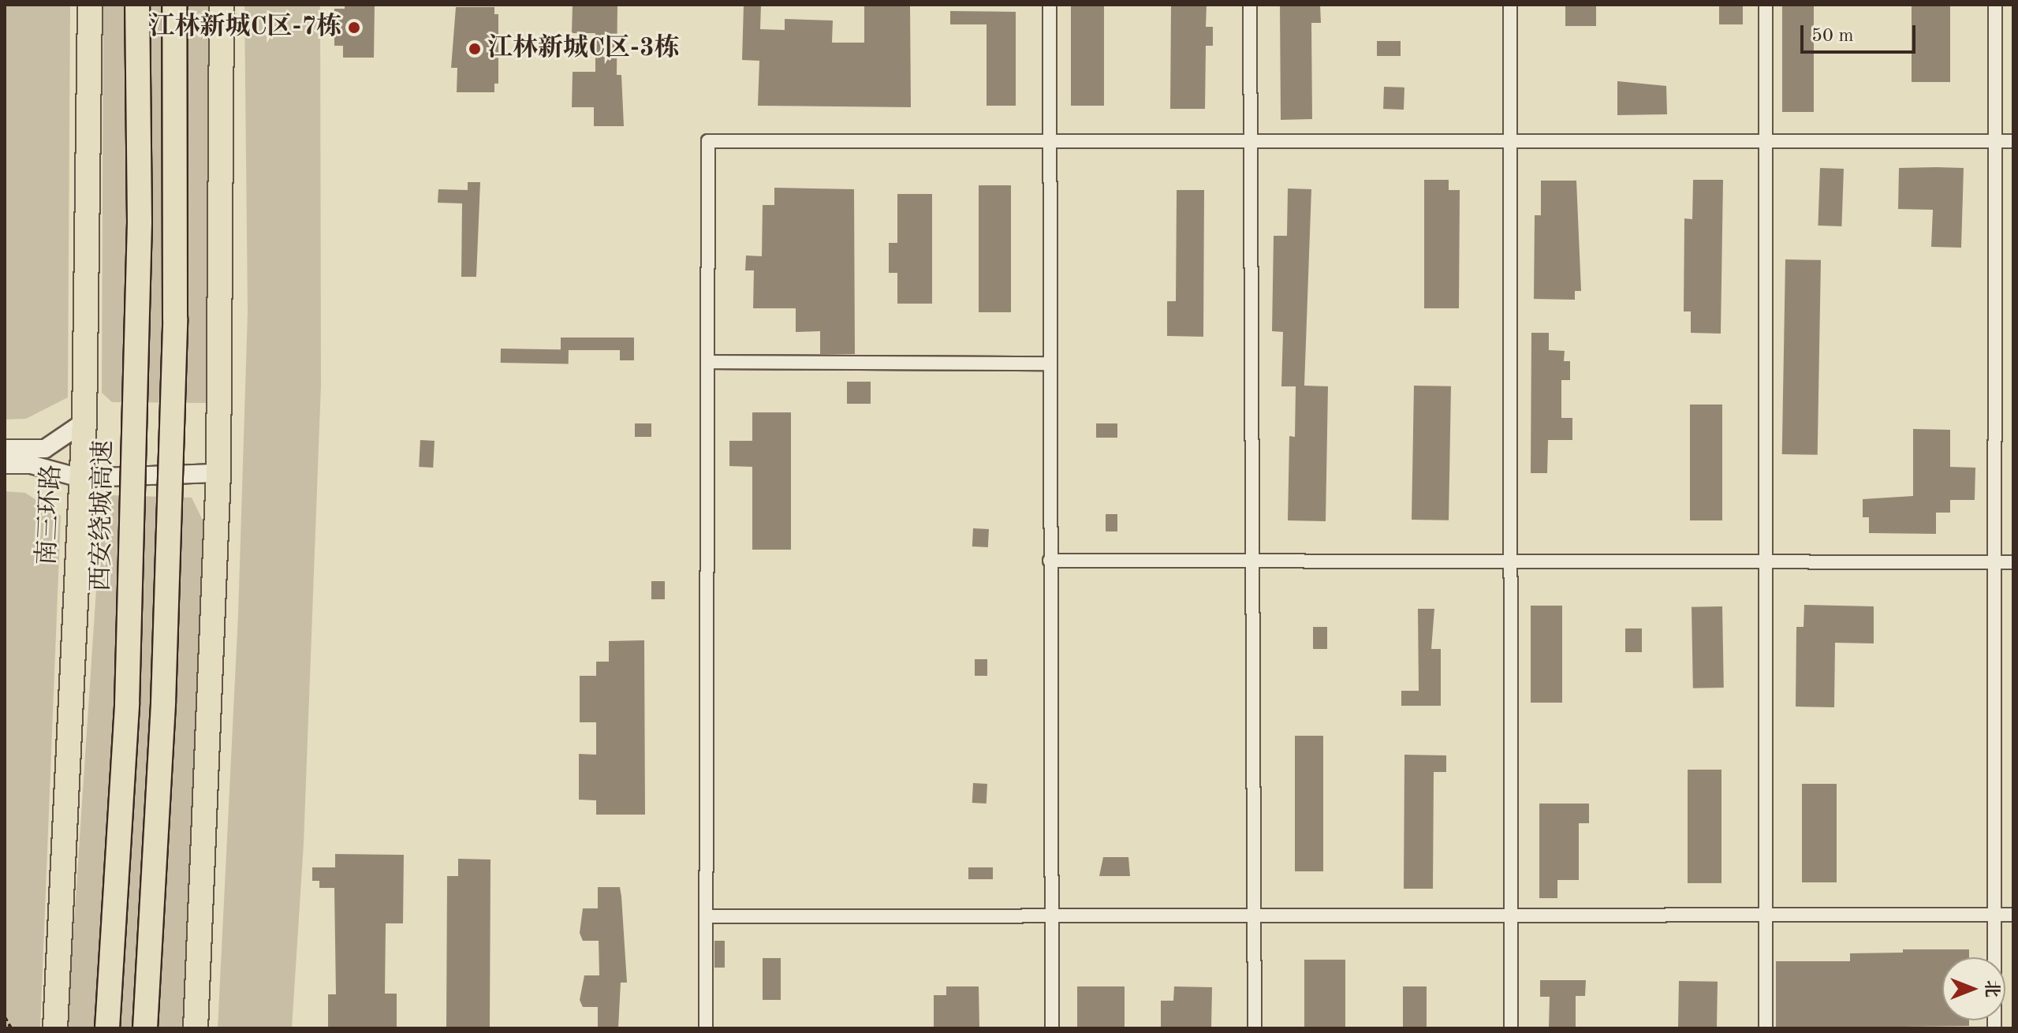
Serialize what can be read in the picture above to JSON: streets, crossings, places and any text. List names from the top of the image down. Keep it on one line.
{"streets":{"highway":["南三环路","西安绕城高速"]},"places":["江林新城C区-7栋","江林新城C区-3栋"],"scale_bar":"50 m","north":"right"}
